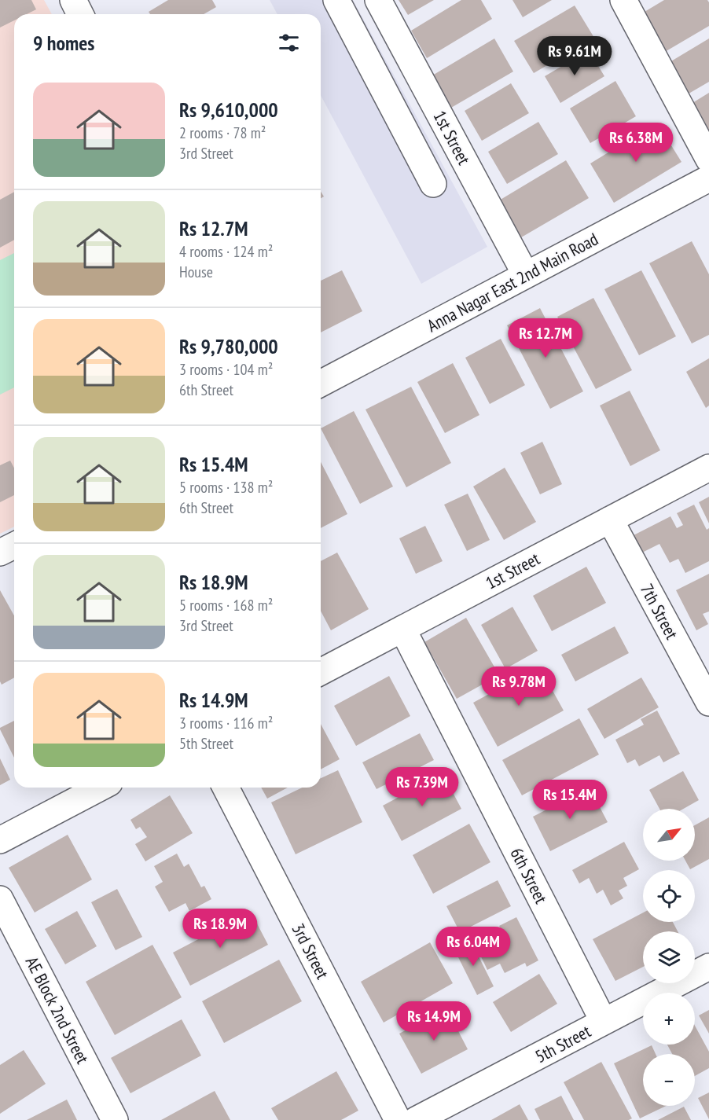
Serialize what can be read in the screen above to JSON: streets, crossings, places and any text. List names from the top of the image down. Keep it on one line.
{"streets":{"street":["1st Street","Anna Nagar East 2nd Main Road","7th Street","6th Street","3rd Street","AE Block 2nd Street","5th Street"]},"crossings":[["1st Street","Anna Nagar East 2nd Main Road"],["1st Street","7th Street"],["1st Street","6th Street"],["6th Street","5th Street"]],"north":"top right","page":{"heading":"9 homes","price":["Rs 9.61M","Rs 6.38M","Rs 12.7M","Rs 9.78M","Rs 7.39M","Rs 15.4M","Rs 18.9M","Rs 6.04M","Rs 14.9M"],"list":[{"name":"Rs 9,610,000","note":"2 rooms · 78 m² · 3rd Street"},{"name":"Rs 12.7M","note":"4 rooms · 124 m² · House"},{"name":"Rs 9,780,000","note":"3 rooms · 104 m² · 6th Street"},{"name":"Rs 15.4M","note":"5 rooms · 138 m² · 6th Street"},{"name":"Rs 18.9M","note":"5 rooms · 168 m² · 3rd Street"},{"name":"Rs 14.9M","note":"3 rooms · 116 m² · 5th Street"}],"map_buttons":["+","−"]}}
